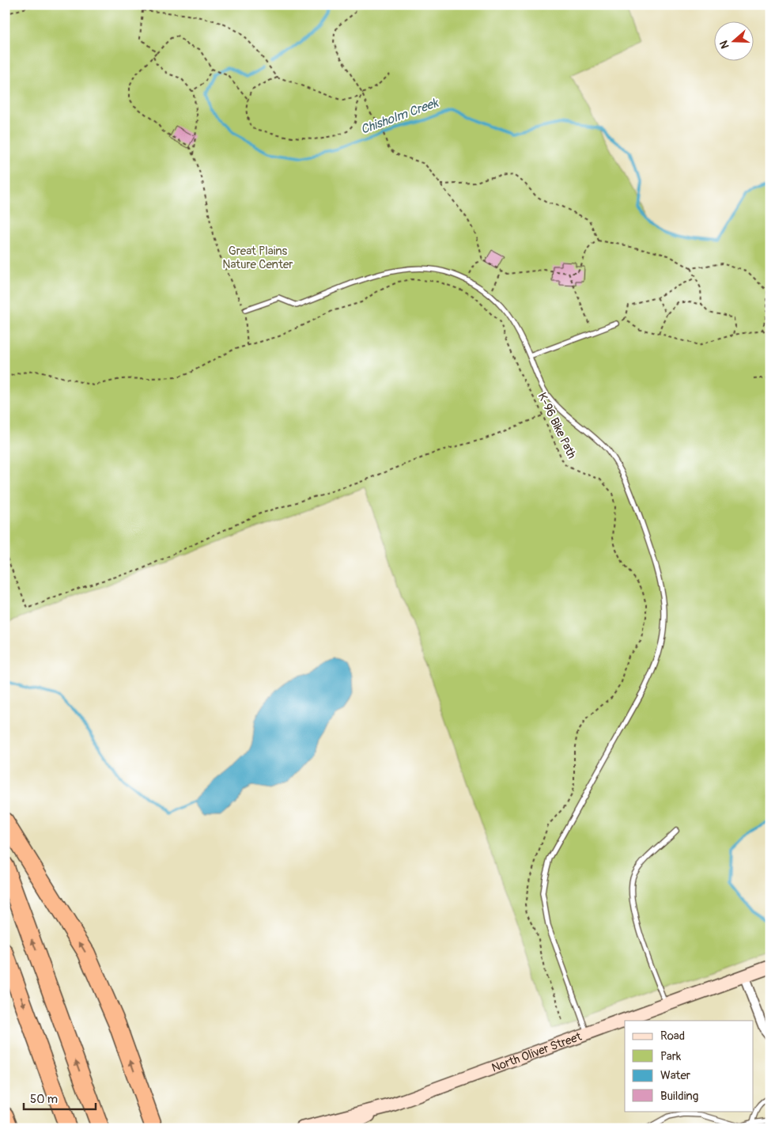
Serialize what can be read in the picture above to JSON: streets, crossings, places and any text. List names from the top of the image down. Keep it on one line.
{"streets":{"main road":["North Oliver Street"],"path":["K-96 Bike Path"]},"water":["Chisholm Creek"],"parks":["Great Plains Nature Center"],"legend":["Road","Park","Water","Building"],"scale_bar":"50 m","north":"left"}
